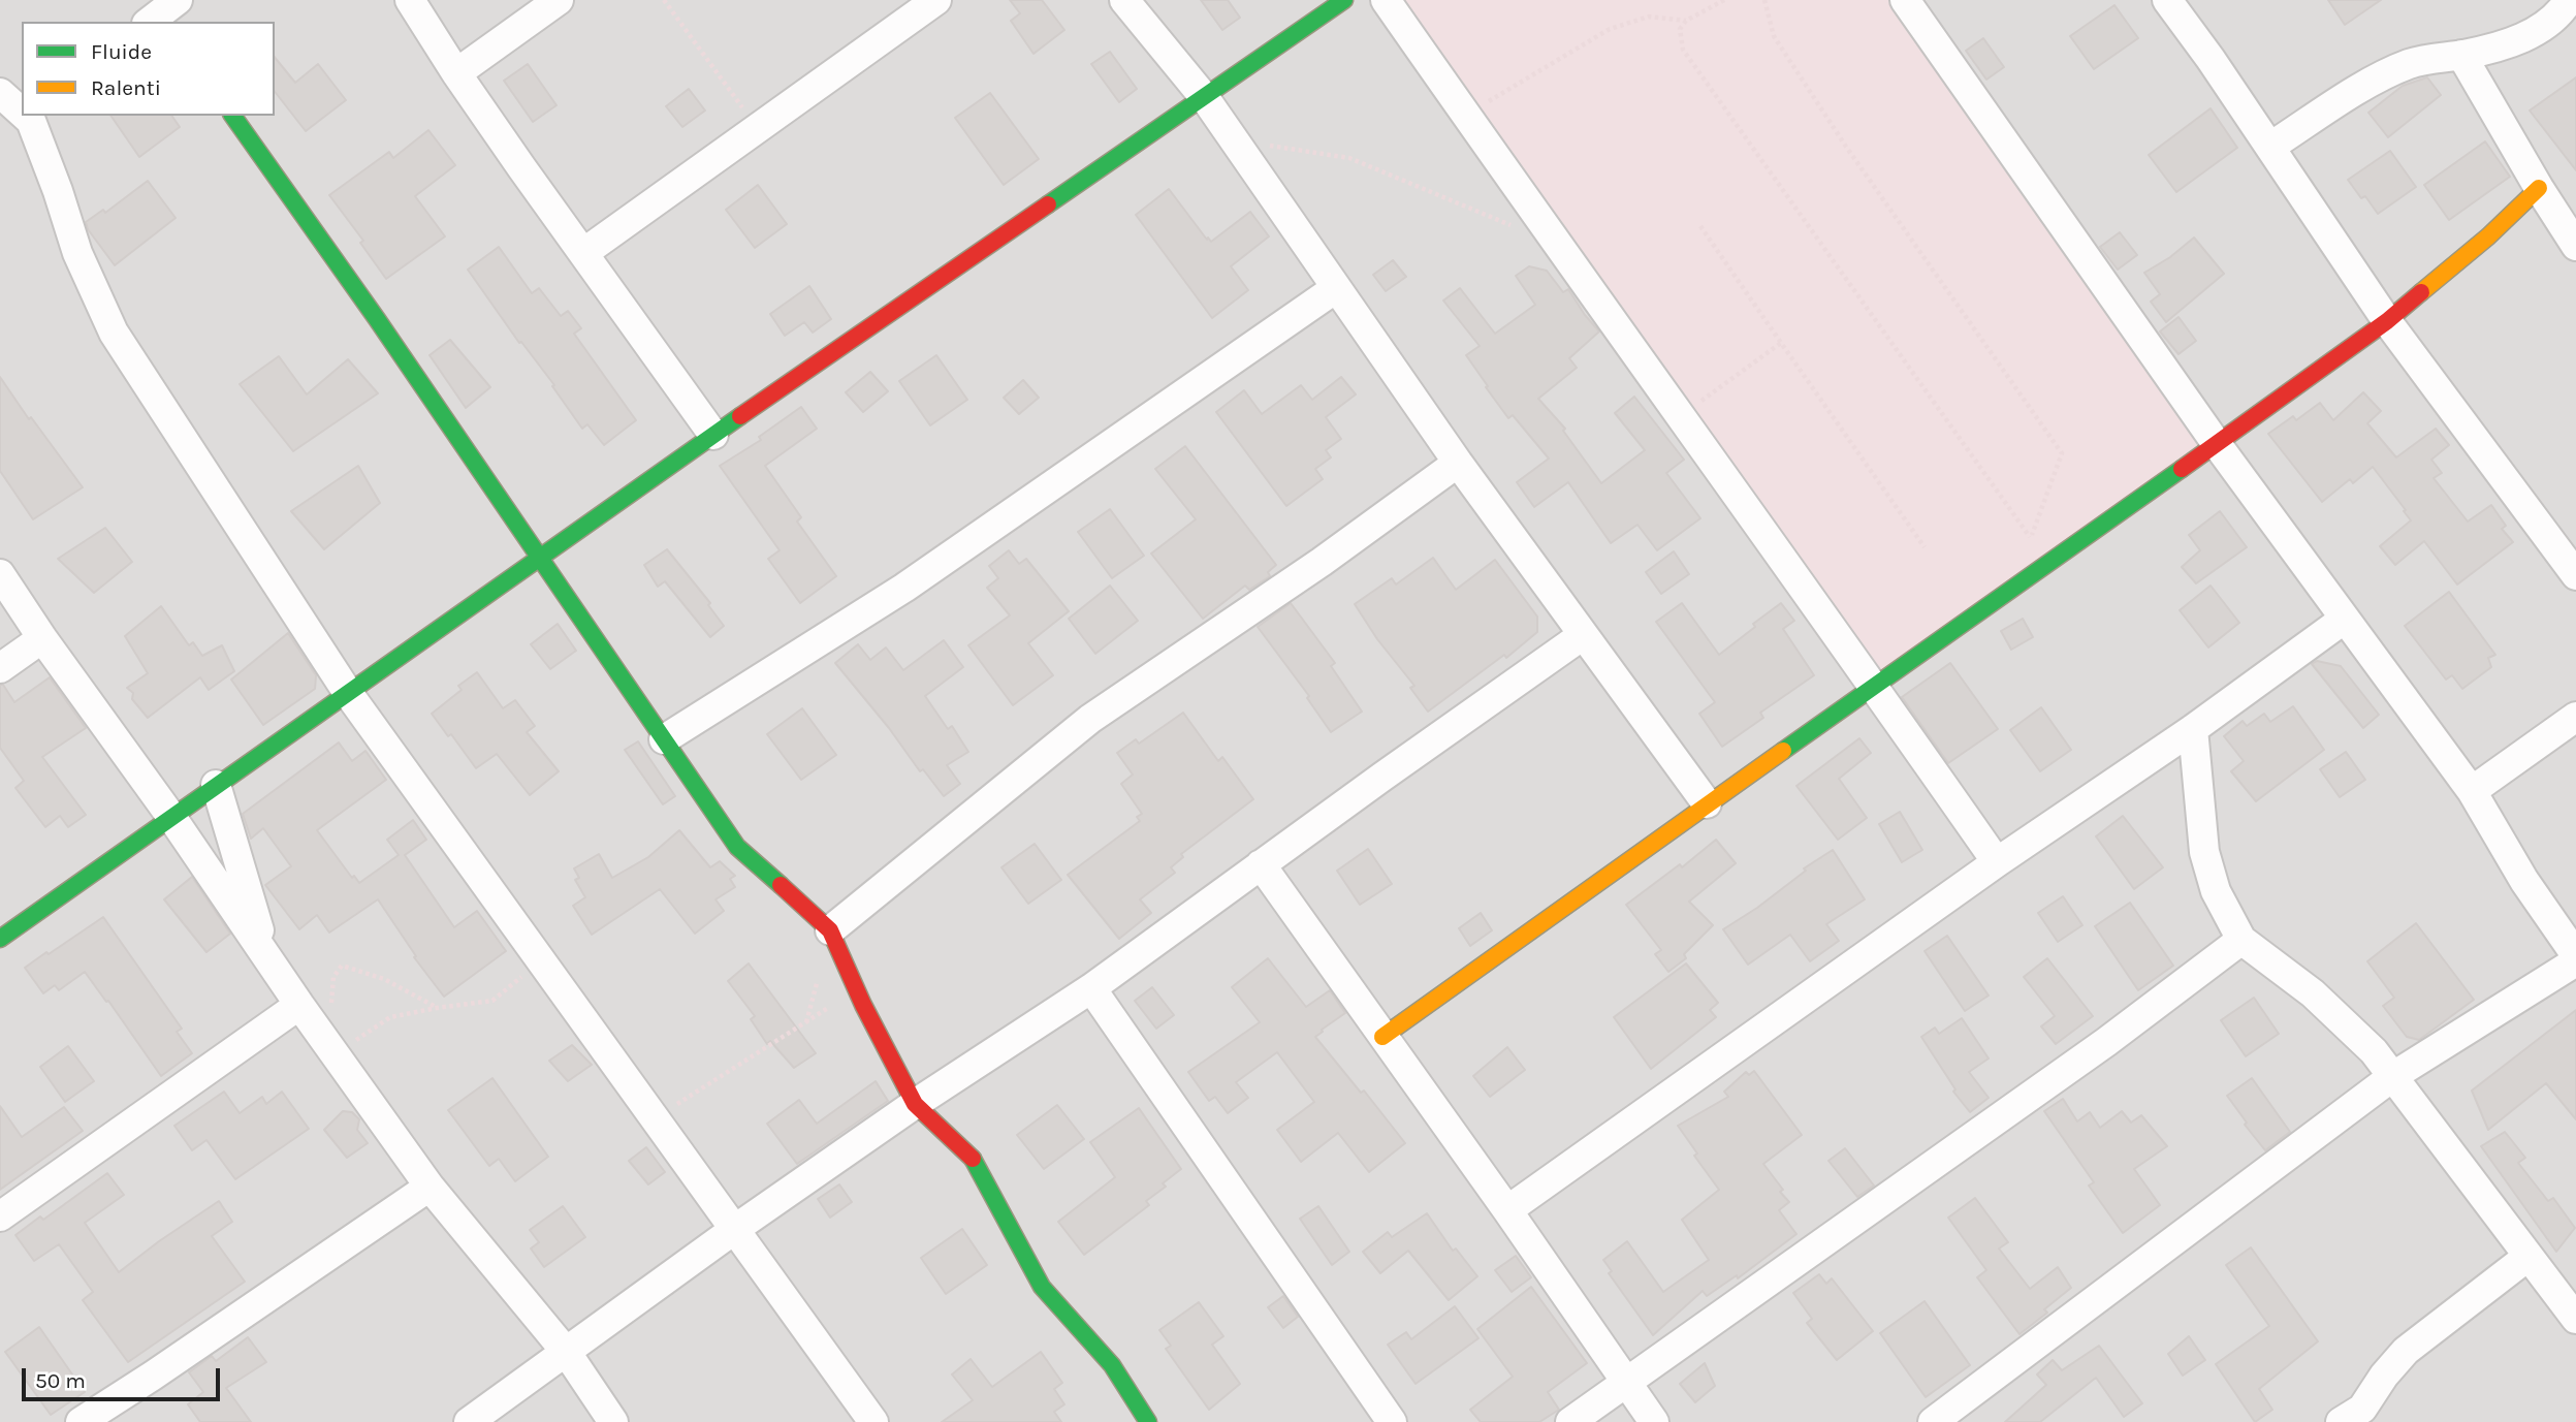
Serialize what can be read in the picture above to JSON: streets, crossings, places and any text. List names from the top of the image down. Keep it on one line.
{"legend":["Fluide","Ralenti"],"scale_bar":"50 m"}
